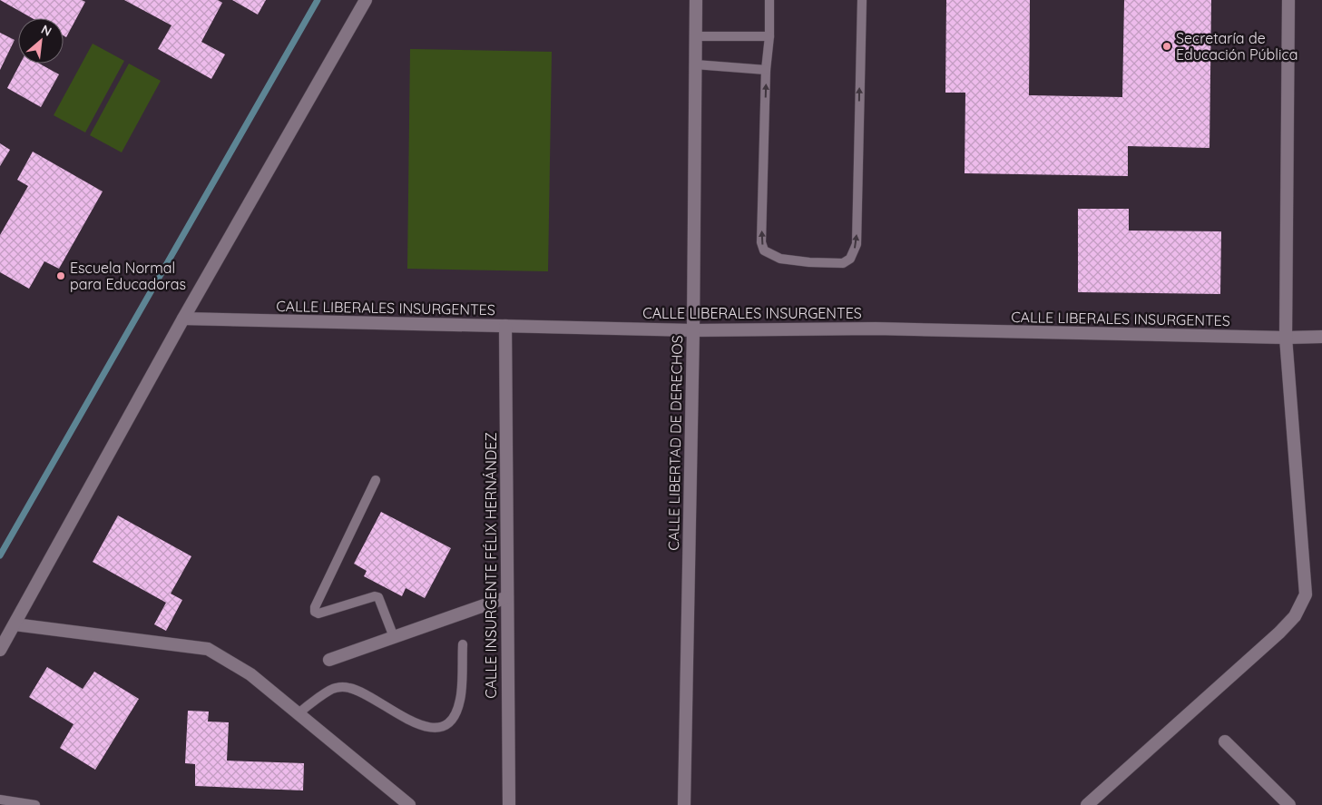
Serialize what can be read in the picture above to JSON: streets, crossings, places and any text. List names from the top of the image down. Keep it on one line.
{"streets":{"street":["CALLE LIBERALES INSURGENTES","CALLE LIBERTAD DE DERECHOS","CALLE INSURGENTE FÉLIX HERNÁNDEZ"]},"crossings":[["CALLE LIBERALES INSURGENTES","CALLE LIBERTAD DE DERECHOS"],["CALLE LIBERALES INSURGENTES","CALLE INSURGENTE FÉLIX HERNÁNDEZ"]],"places":["Secretaría de Educación Pública","Escuela Normal para Educadoras"],"north":"top right"}
